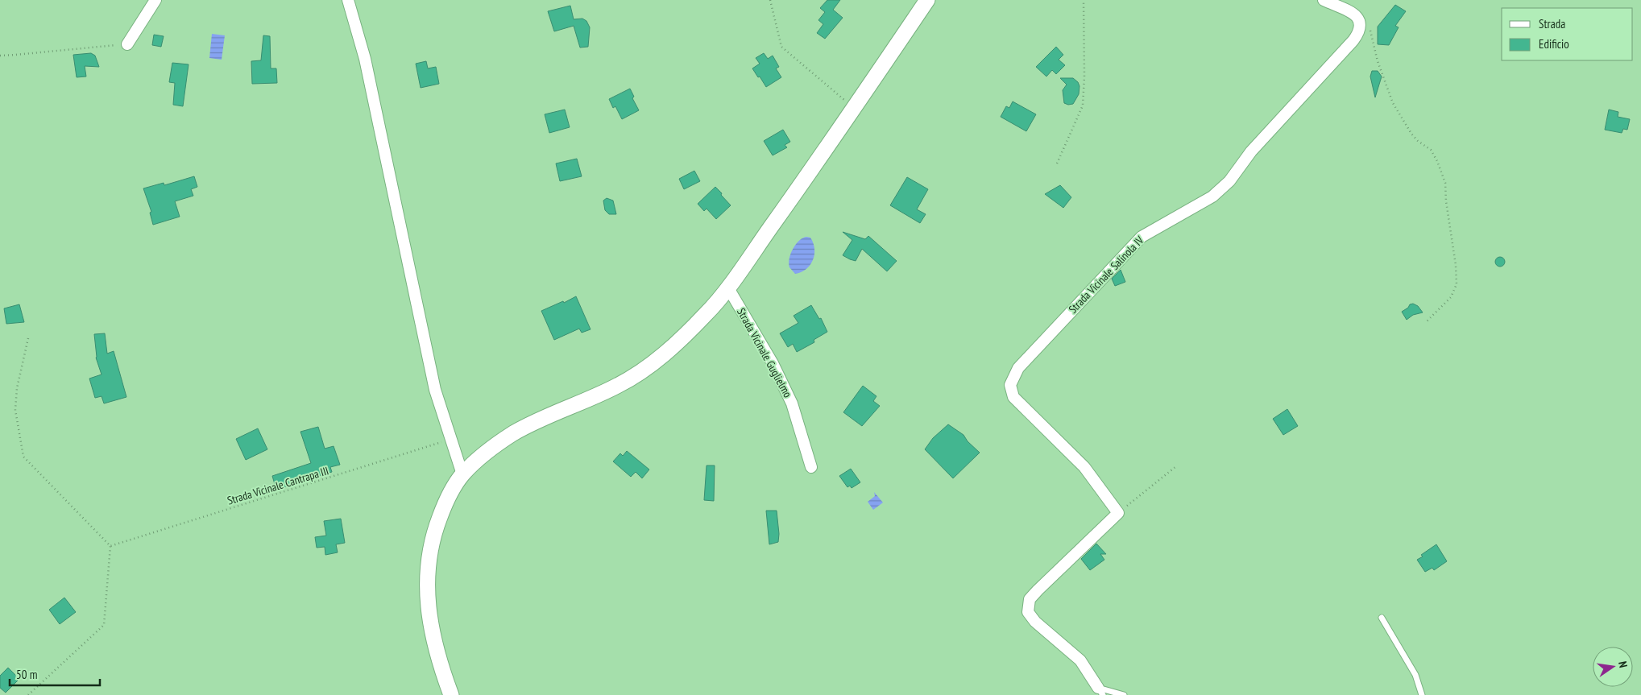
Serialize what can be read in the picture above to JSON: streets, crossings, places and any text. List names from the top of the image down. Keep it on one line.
{"streets":{"street":["Strada Vicinale Salinola IV","Strada Vicinale Guglielmo"],"path":["Strada Vicinale Cantrapa III"]},"legend":["Strada","Edificio"],"scale_bar":"50 m","north":"right"}
